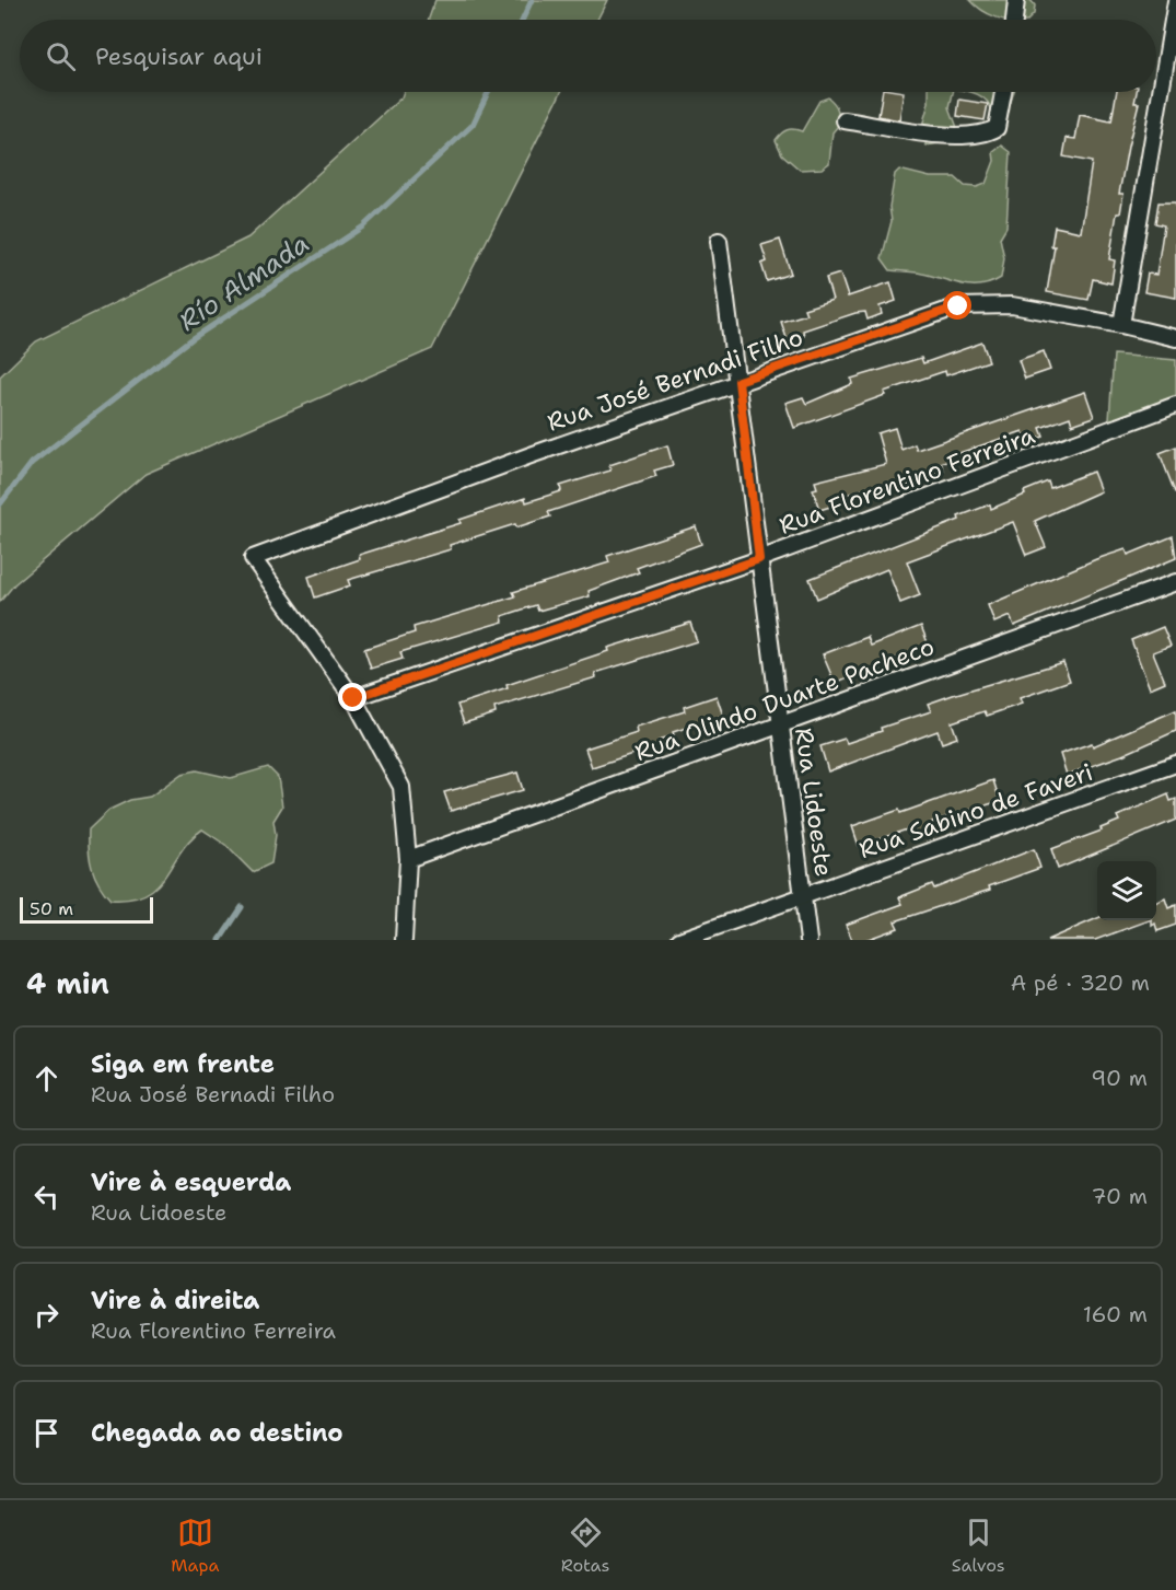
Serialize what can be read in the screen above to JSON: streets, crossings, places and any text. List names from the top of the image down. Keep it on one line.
{"streets":{"street":["Rua José Bernadi Filho","Rua Florentino Ferreira","Rua Olindo Duarte Pacheco","Rua Lidoeste","Rua Sabino de Faveri"]},"crossings":[["Rua José Bernadi Filho","Rua Florentino Ferreira"],["Rua José Bernadi Filho","Rua Lidoeste"],["Rua Florentino Ferreira","Rua Lidoeste"],["Rua Olindo Duarte Pacheco","Rua Lidoeste"],["Rua Lidoeste","Rua Sabino de Faveri"]],"water":["Río Almada"],"scale_bar":"50 m","page":{"search":"Pesquisar aqui","scale":"50 m","heading":["4 min","A pé · 320 m"],"list":[["Siga em frente","Rua José Bernadi Filho","90 m"],["Vire à esquerda","Rua Lidoeste","70 m"],["Vire à direita","Rua Florentino Ferreira","160 m"],"Chegada ao destino"],"nav":["Mapa","Rotas","Salvos"]}}
